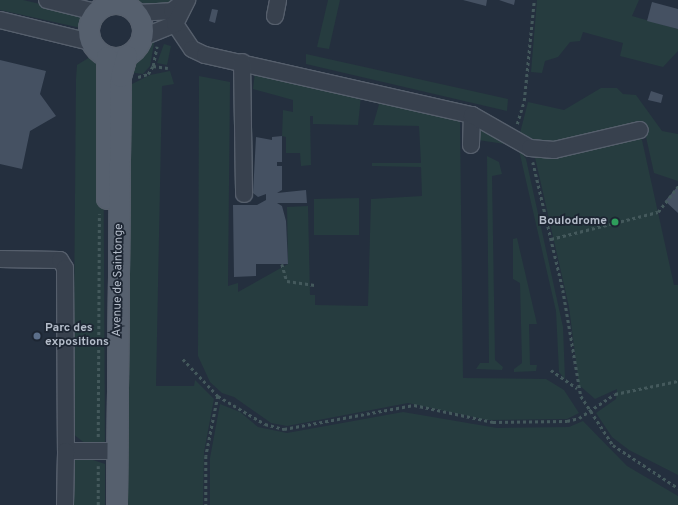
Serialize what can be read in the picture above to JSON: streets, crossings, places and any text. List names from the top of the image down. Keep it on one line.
{"streets":{"main road":["Avenue de Saintonge"]},"places":["Boulodrome","Parc des expositions"]}
